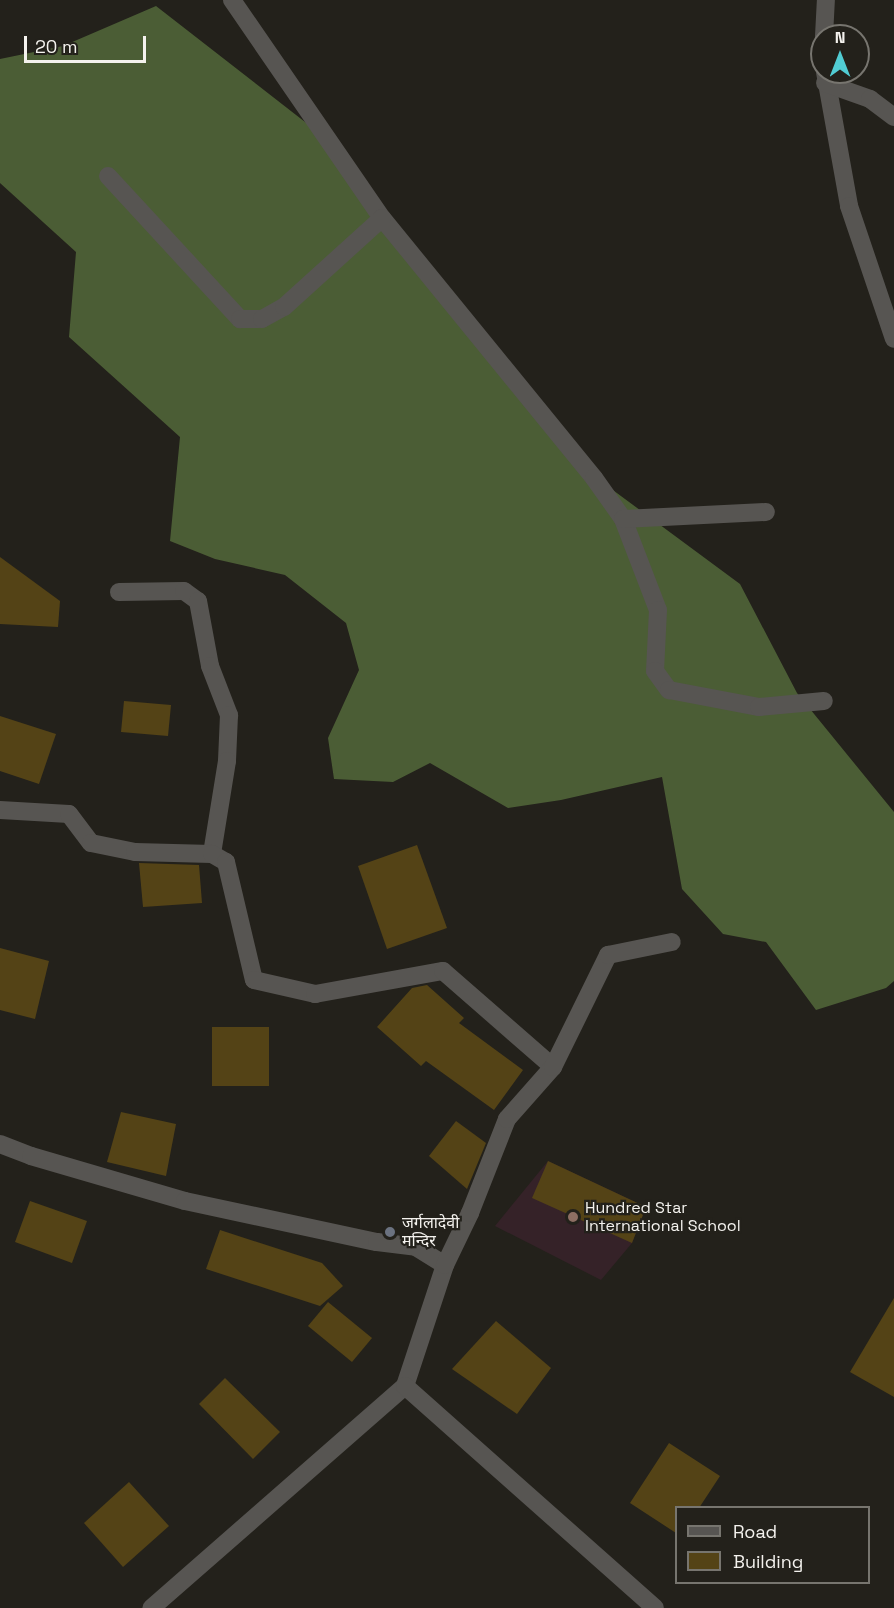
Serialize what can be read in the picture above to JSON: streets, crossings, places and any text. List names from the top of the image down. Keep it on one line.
{"places":["Hundred Star International School","जर्गलादेवी मन्दिर"],"legend":["Road","Building"],"scale_bar":"20 m","north":"top"}
